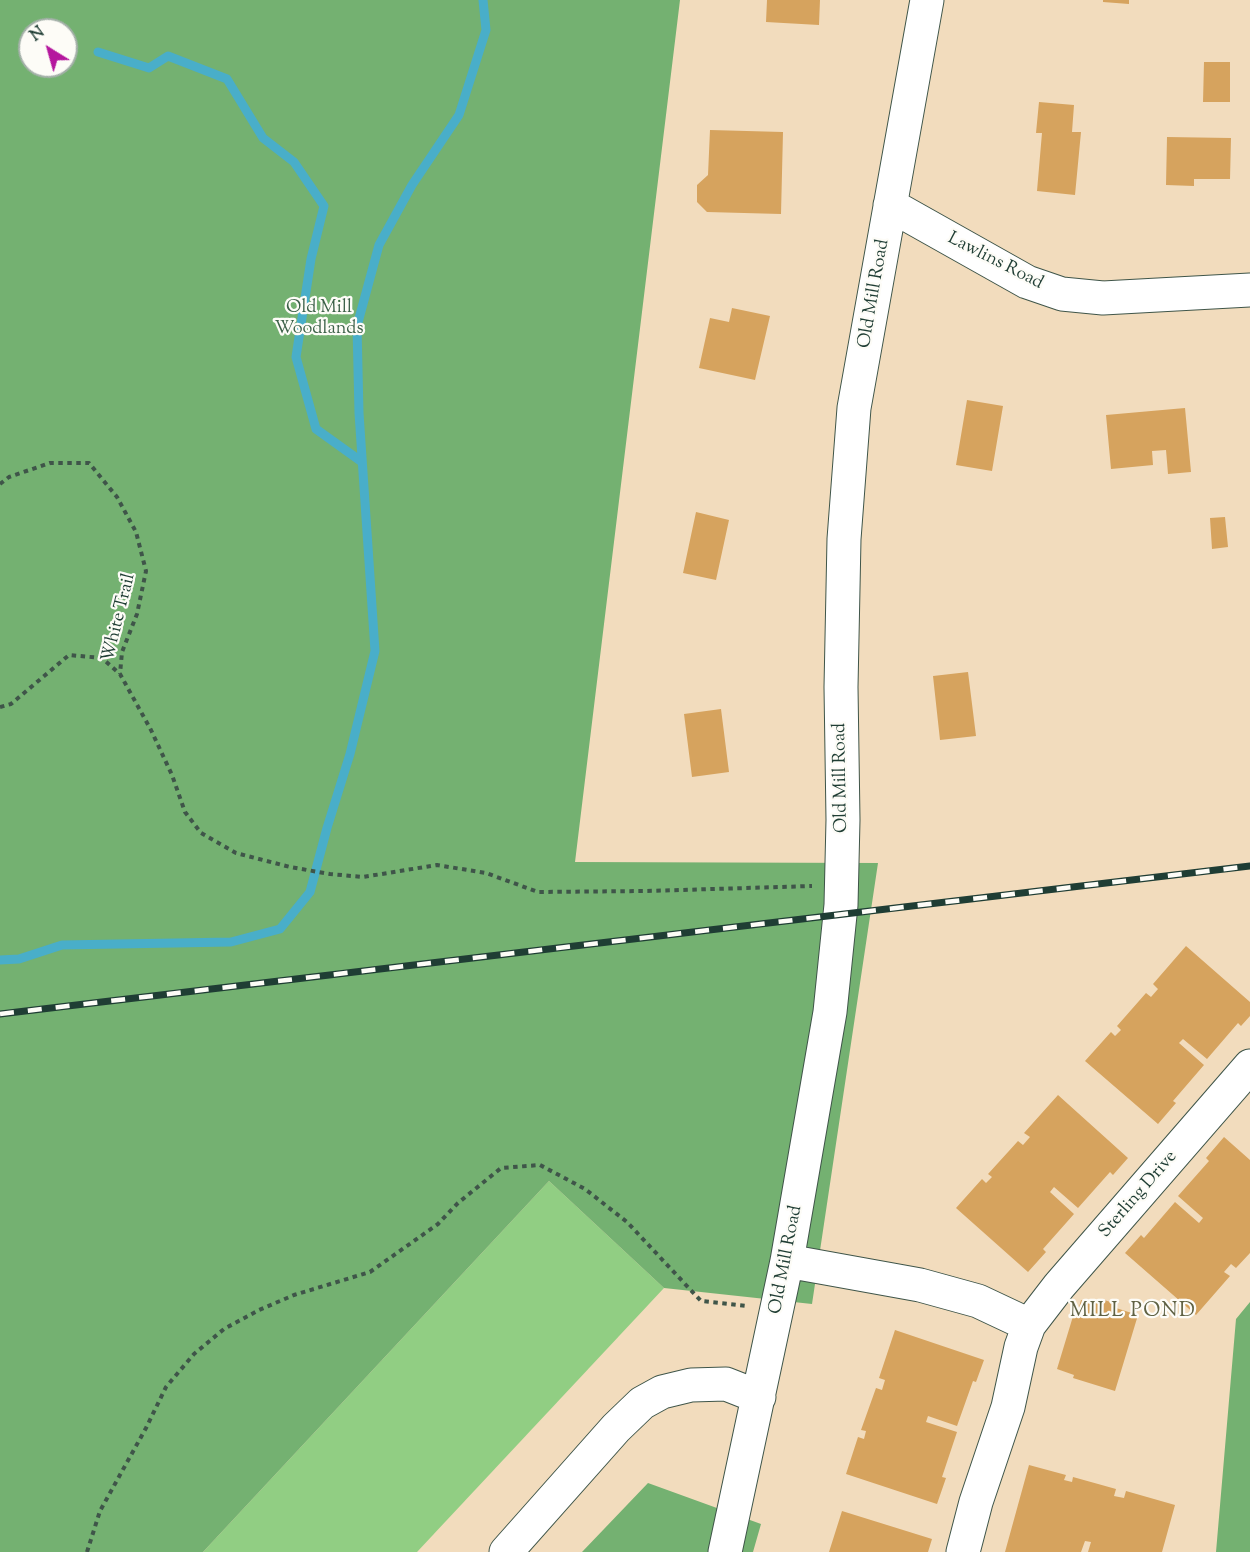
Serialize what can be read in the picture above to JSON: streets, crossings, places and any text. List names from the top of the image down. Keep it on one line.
{"streets":{"street":["Lawlins Road","Old Mill Road","Sterling Drive"],"path":["White Trail"]},"crossings":[["Lawlins Road","Old Mill Road"]],"districts":["MILL POND"],"parks":["Old Mill Woodlands"],"north":"top left"}
